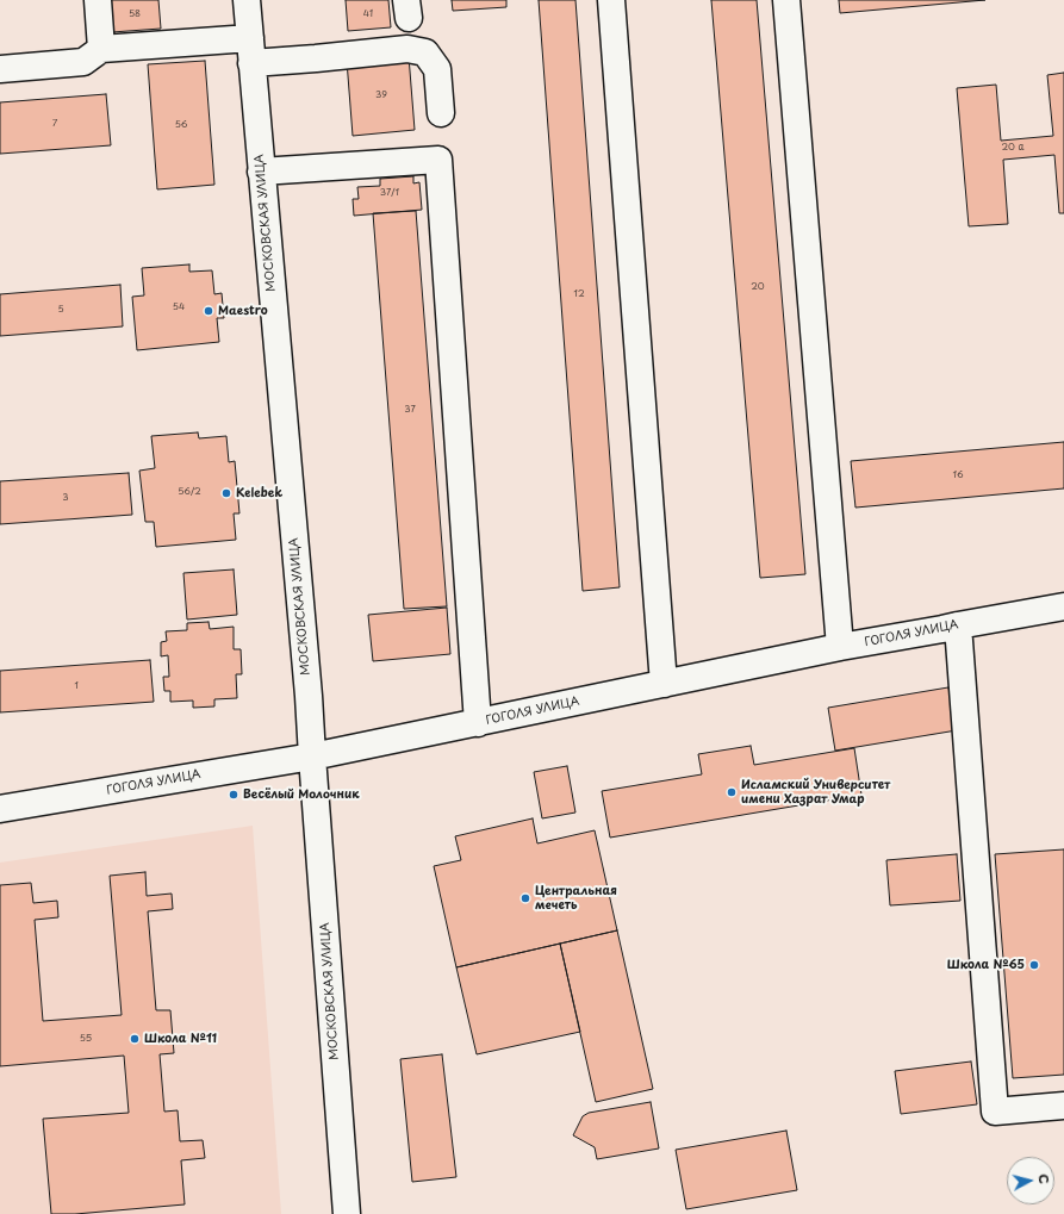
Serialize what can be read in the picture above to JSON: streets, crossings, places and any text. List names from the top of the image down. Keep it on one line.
{"streets":{"street":["МОСКОВСКАЯ УЛИЦА","ГОГОЛЯ УЛИЦА"]},"crossings":[["МОСКОВСКАЯ УЛИЦА","ГОГОЛЯ УЛИЦА"]],"places":["Maestro","Kelebek","Исламский Университет имени Хазрат Умар","Весёлый Молочник","Центральная мечеть","Школа №65","Школа №11"],"house_numbers":["58","41","39","7","56","20 а","37/1","20","12","54","5","37","16","56/2","3","1","55"],"north":"right"}
